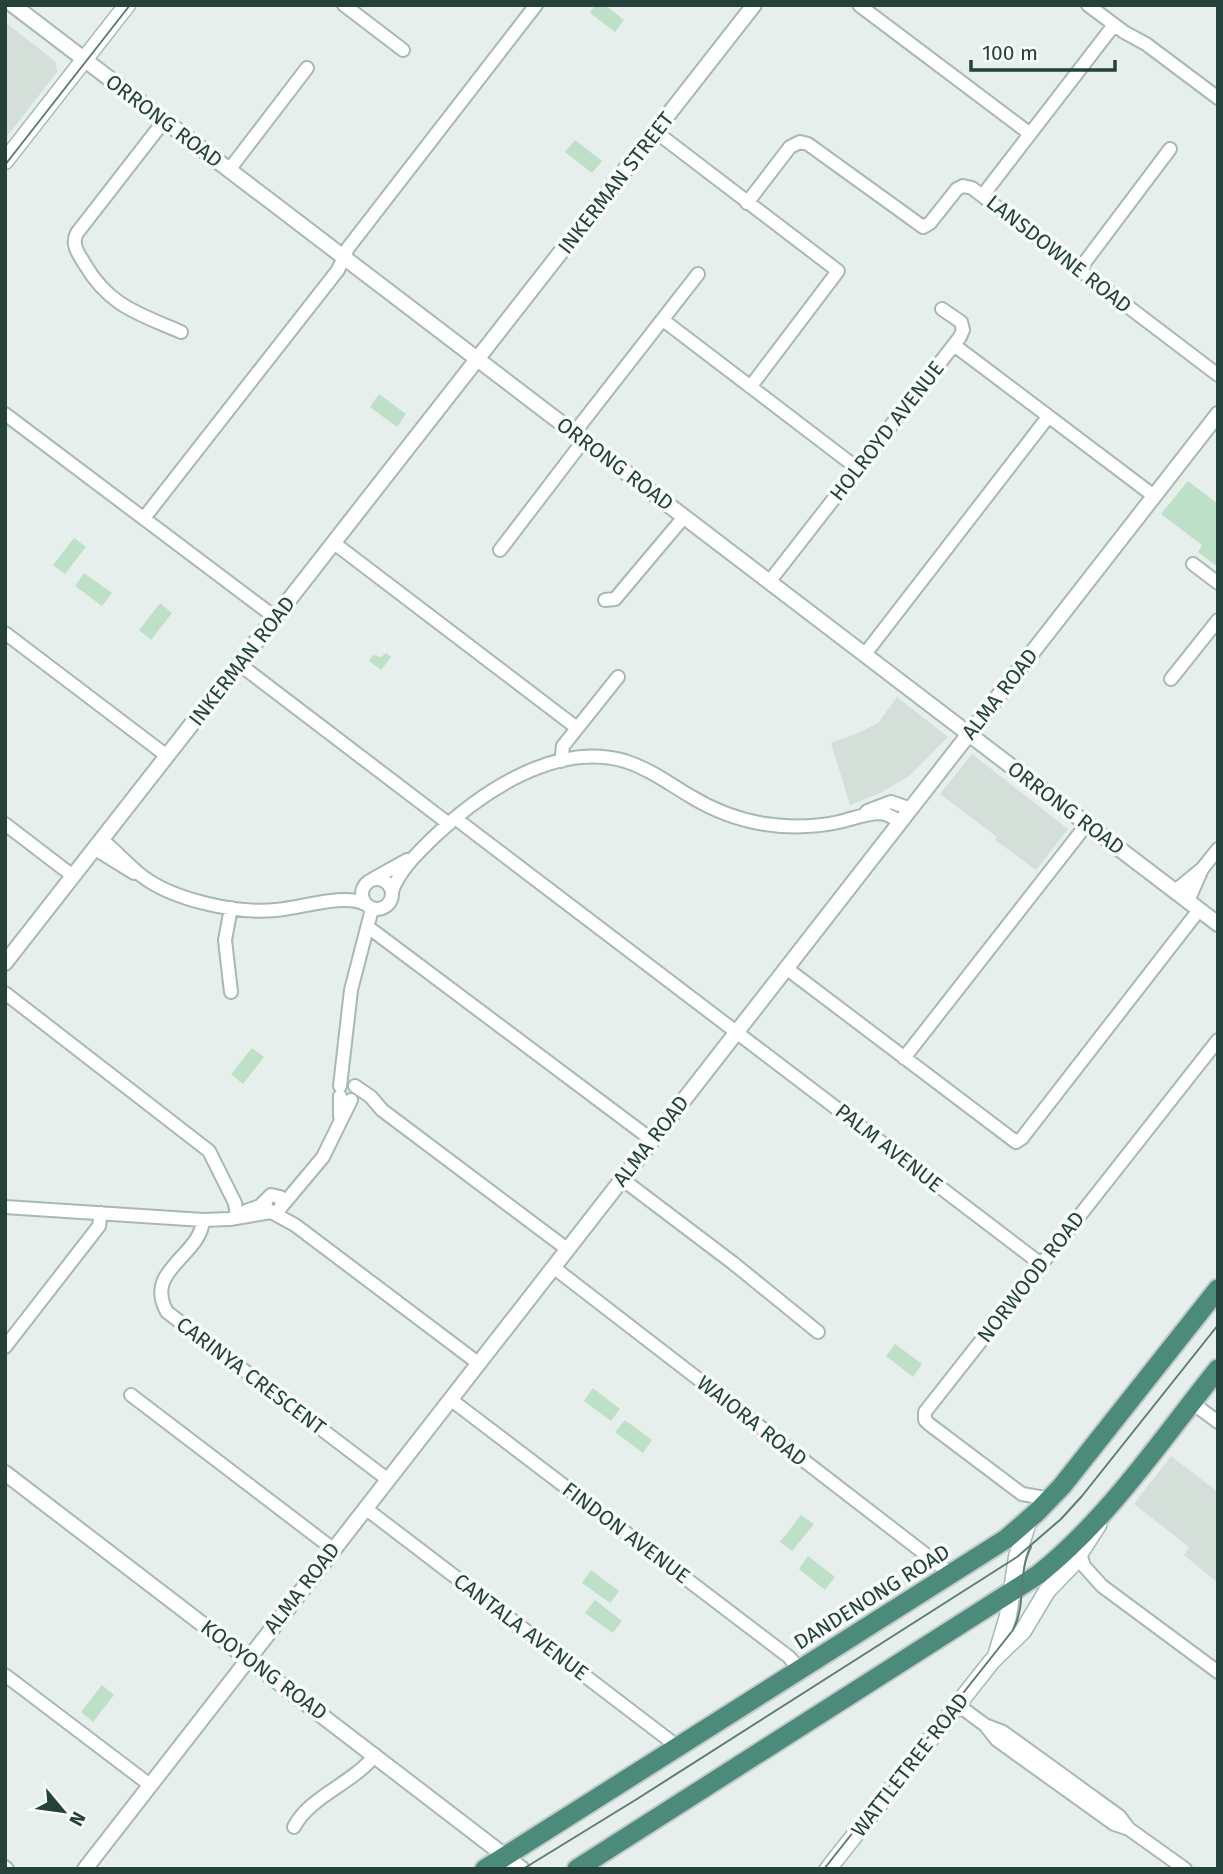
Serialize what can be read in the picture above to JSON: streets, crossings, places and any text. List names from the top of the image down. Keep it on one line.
{"streets":{"highway":["DANDENONG ROAD"],"main road":["WATTLETREE ROAD"],"street":["ORRONG ROAD","INKERMAN STREET","LANSDOWNE ROAD","HOLROYD AVENUE","INKERMAN ROAD","ALMA ROAD","PALM AVENUE","NORWOOD ROAD","CARINYA CRESCENT","WAIORA ROAD","FINDON AVENUE","CANTALA AVENUE","KOOYONG ROAD"]},"crossings":[["ORRONG ROAD","INKERMAN STREET"],["ORRONG ROAD","HOLROYD AVENUE"],["ORRONG ROAD","INKERMAN ROAD"],["ORRONG ROAD","ALMA ROAD"],["INKERMAN STREET","INKERMAN ROAD"],["HOLROYD AVENUE","ALMA ROAD"],["INKERMAN ROAD","PALM AVENUE"],["ALMA ROAD","PALM AVENUE"],["ALMA ROAD","CARINYA CRESCENT"],["ALMA ROAD","WAIORA ROAD"],["ALMA ROAD","FINDON AVENUE"],["ALMA ROAD","CANTALA AVENUE"],["ALMA ROAD","KOOYONG ROAD"],["PALM AVENUE","NORWOOD ROAD"],["NORWOOD ROAD","DANDENONG ROAD"],["WAIORA ROAD","DANDENONG ROAD"],["FINDON AVENUE","DANDENONG ROAD"],["DANDENONG ROAD","CANTALA AVENUE"],["DANDENONG ROAD","KOOYONG ROAD"],["DANDENONG ROAD","WATTLETREE ROAD"]],"scale_bar":"100 m","north":"bottom right"}
